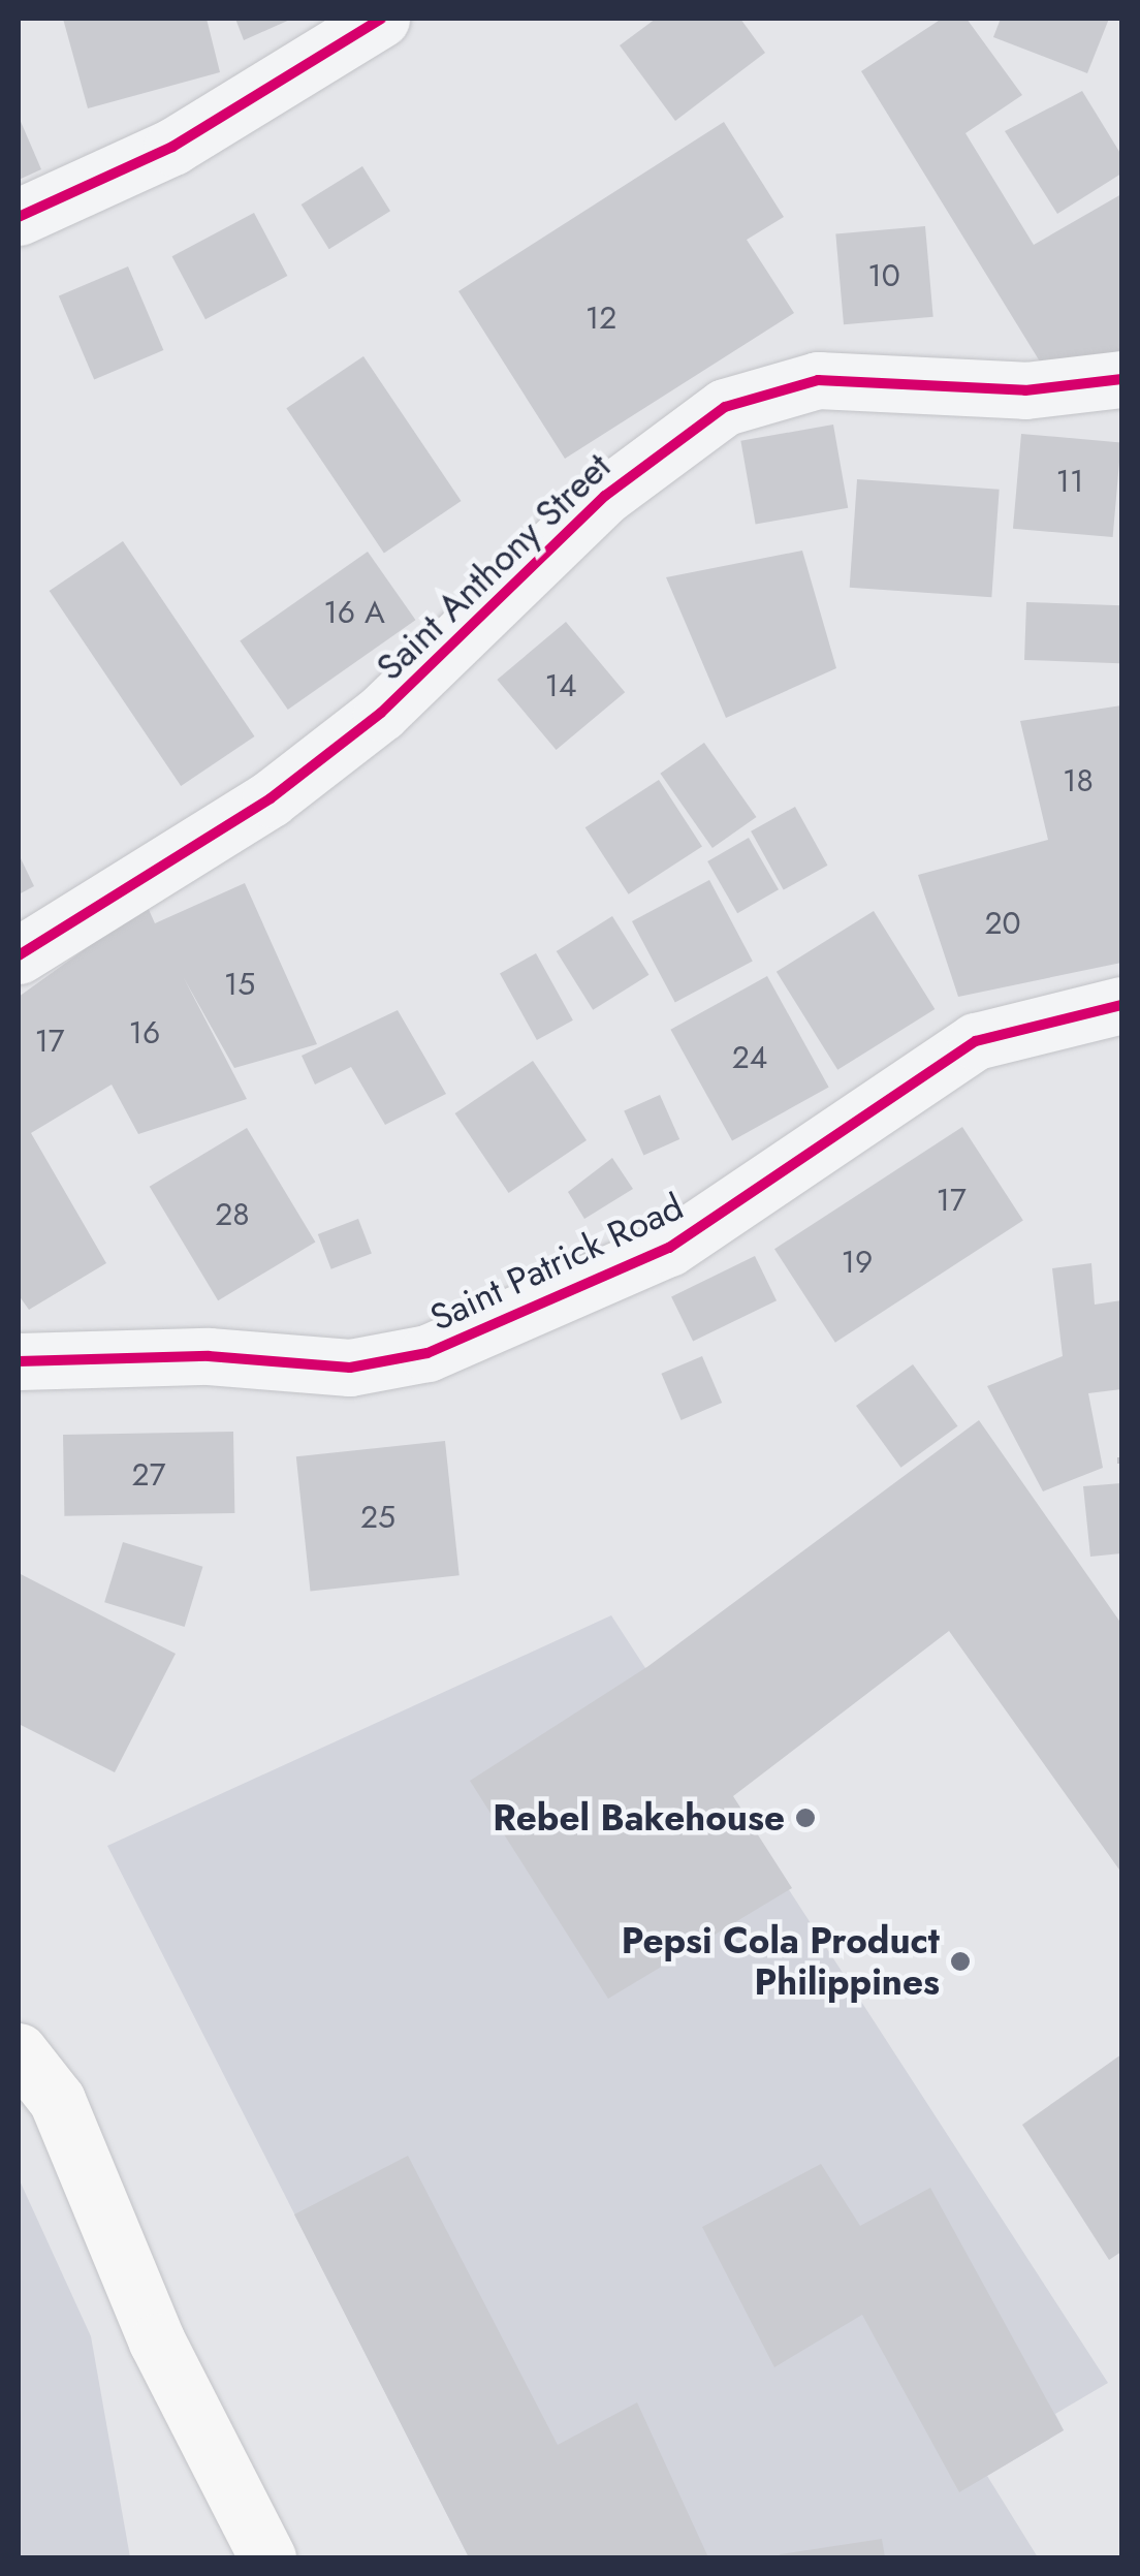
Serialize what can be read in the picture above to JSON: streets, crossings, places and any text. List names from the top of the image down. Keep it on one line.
{"streets":{"street":["Saint Anthony Street","Saint Patrick Road"]},"places":["Rebel Bakehouse","Pepsi Cola Product Philippines"],"house_numbers":["10","12","11","16 A","14","18","20","15","16","17","24","17","28","19","27","25"]}
